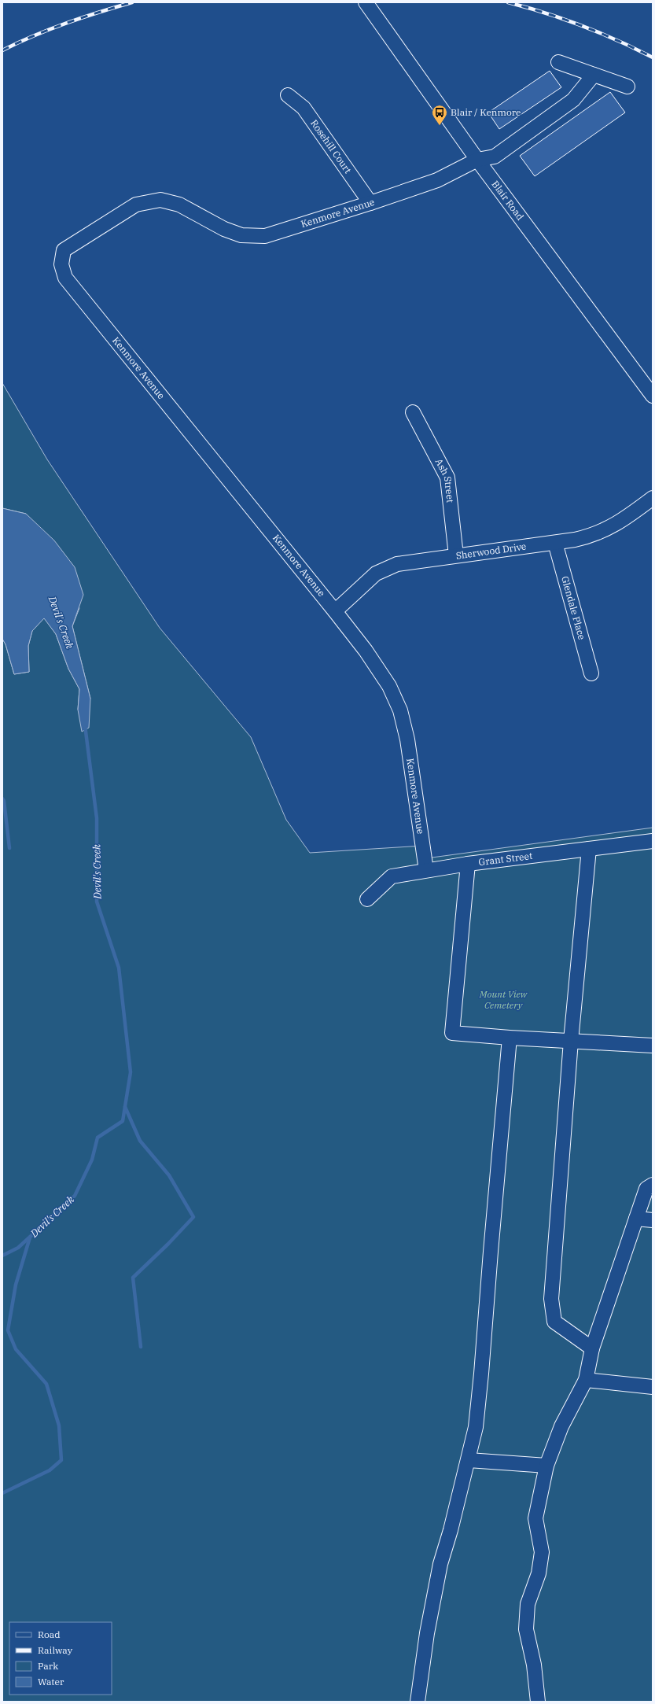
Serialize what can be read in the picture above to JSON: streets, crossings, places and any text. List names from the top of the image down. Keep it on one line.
{"streets":{"street":["Rosehill Court","Blair Road","Kenmore Avenue","Ash Street","Sherwood Drive","Glendale Place","Grant Street"]},"crossings":[["Rosehill Court","Kenmore Avenue"],["Blair Road","Kenmore Avenue"],["Kenmore Avenue","Sherwood Drive"],["Kenmore Avenue","Grant Street"],["Ash Street","Sherwood Drive"],["Sherwood Drive","Glendale Place"]],"water":["Devil's Creek"],"parks":["Mount View Cemetery"],"places":{"bus stop":["Blair / Kenmore"]},"legend":["Road","Railway","Park","Water"]}
